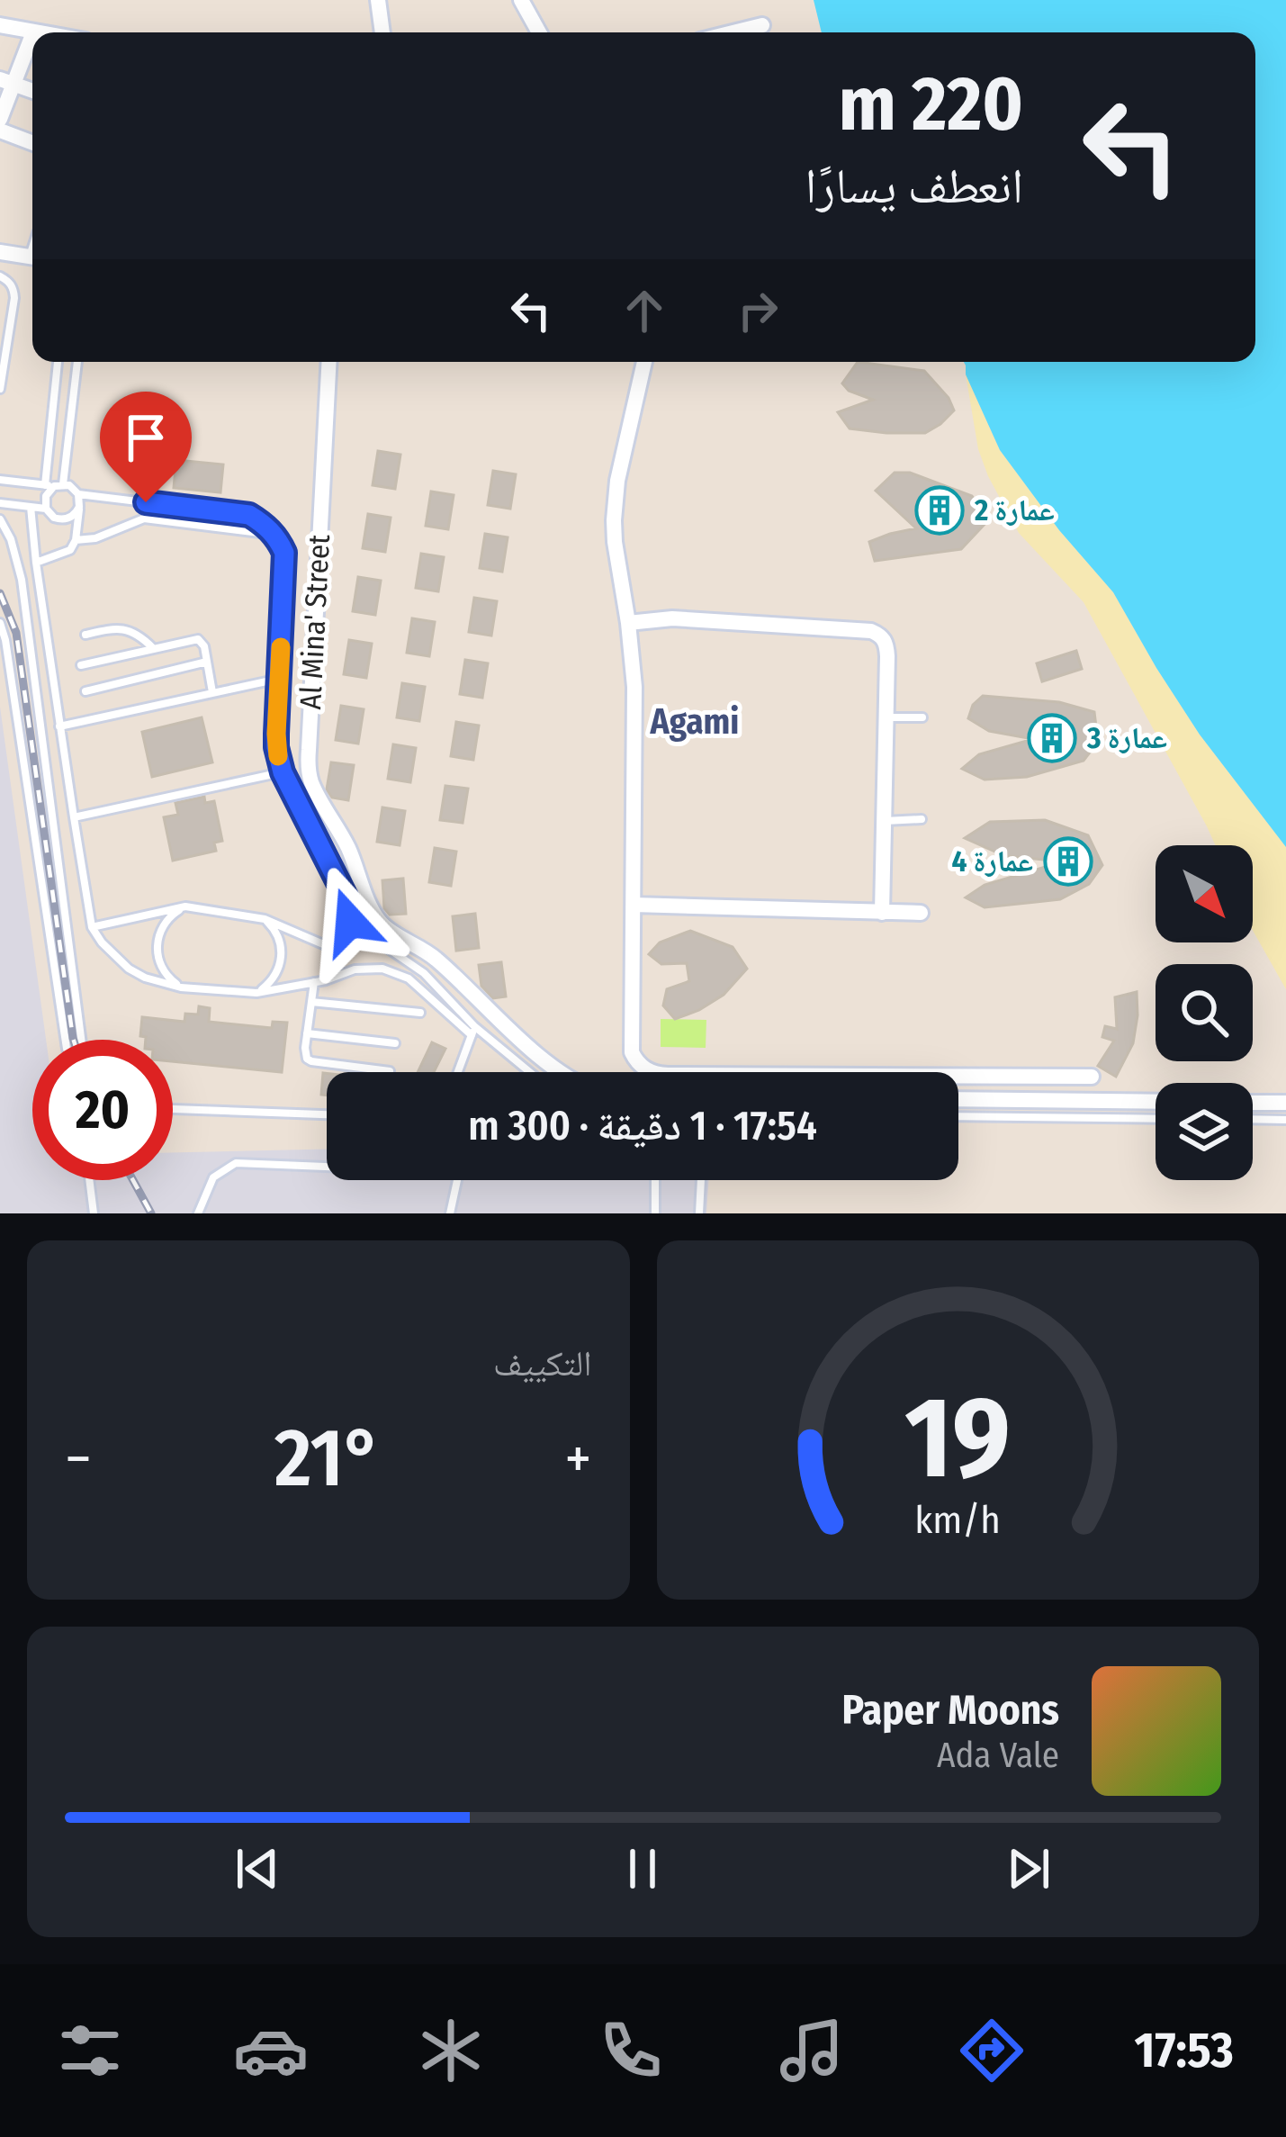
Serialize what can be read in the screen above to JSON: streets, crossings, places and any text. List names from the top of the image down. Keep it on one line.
{"streets":{"street":["Al Mina' Street"]},"districts":["Agami"],"places":{"building":["عمارة 2","عمارة 3","عمارة 4"]},"north":"bottom right","page":{"turn":["220 m","انعطف يسارًا"],"limit":"20","trip":"17:54 · 1 دقيقة · 300 m","tile":"التكييف","heat":["−","21°","+"],"song":["Paper Moons","Ada Vale"],"tabs":"17:53","gauge":["19","km/h"]}}
